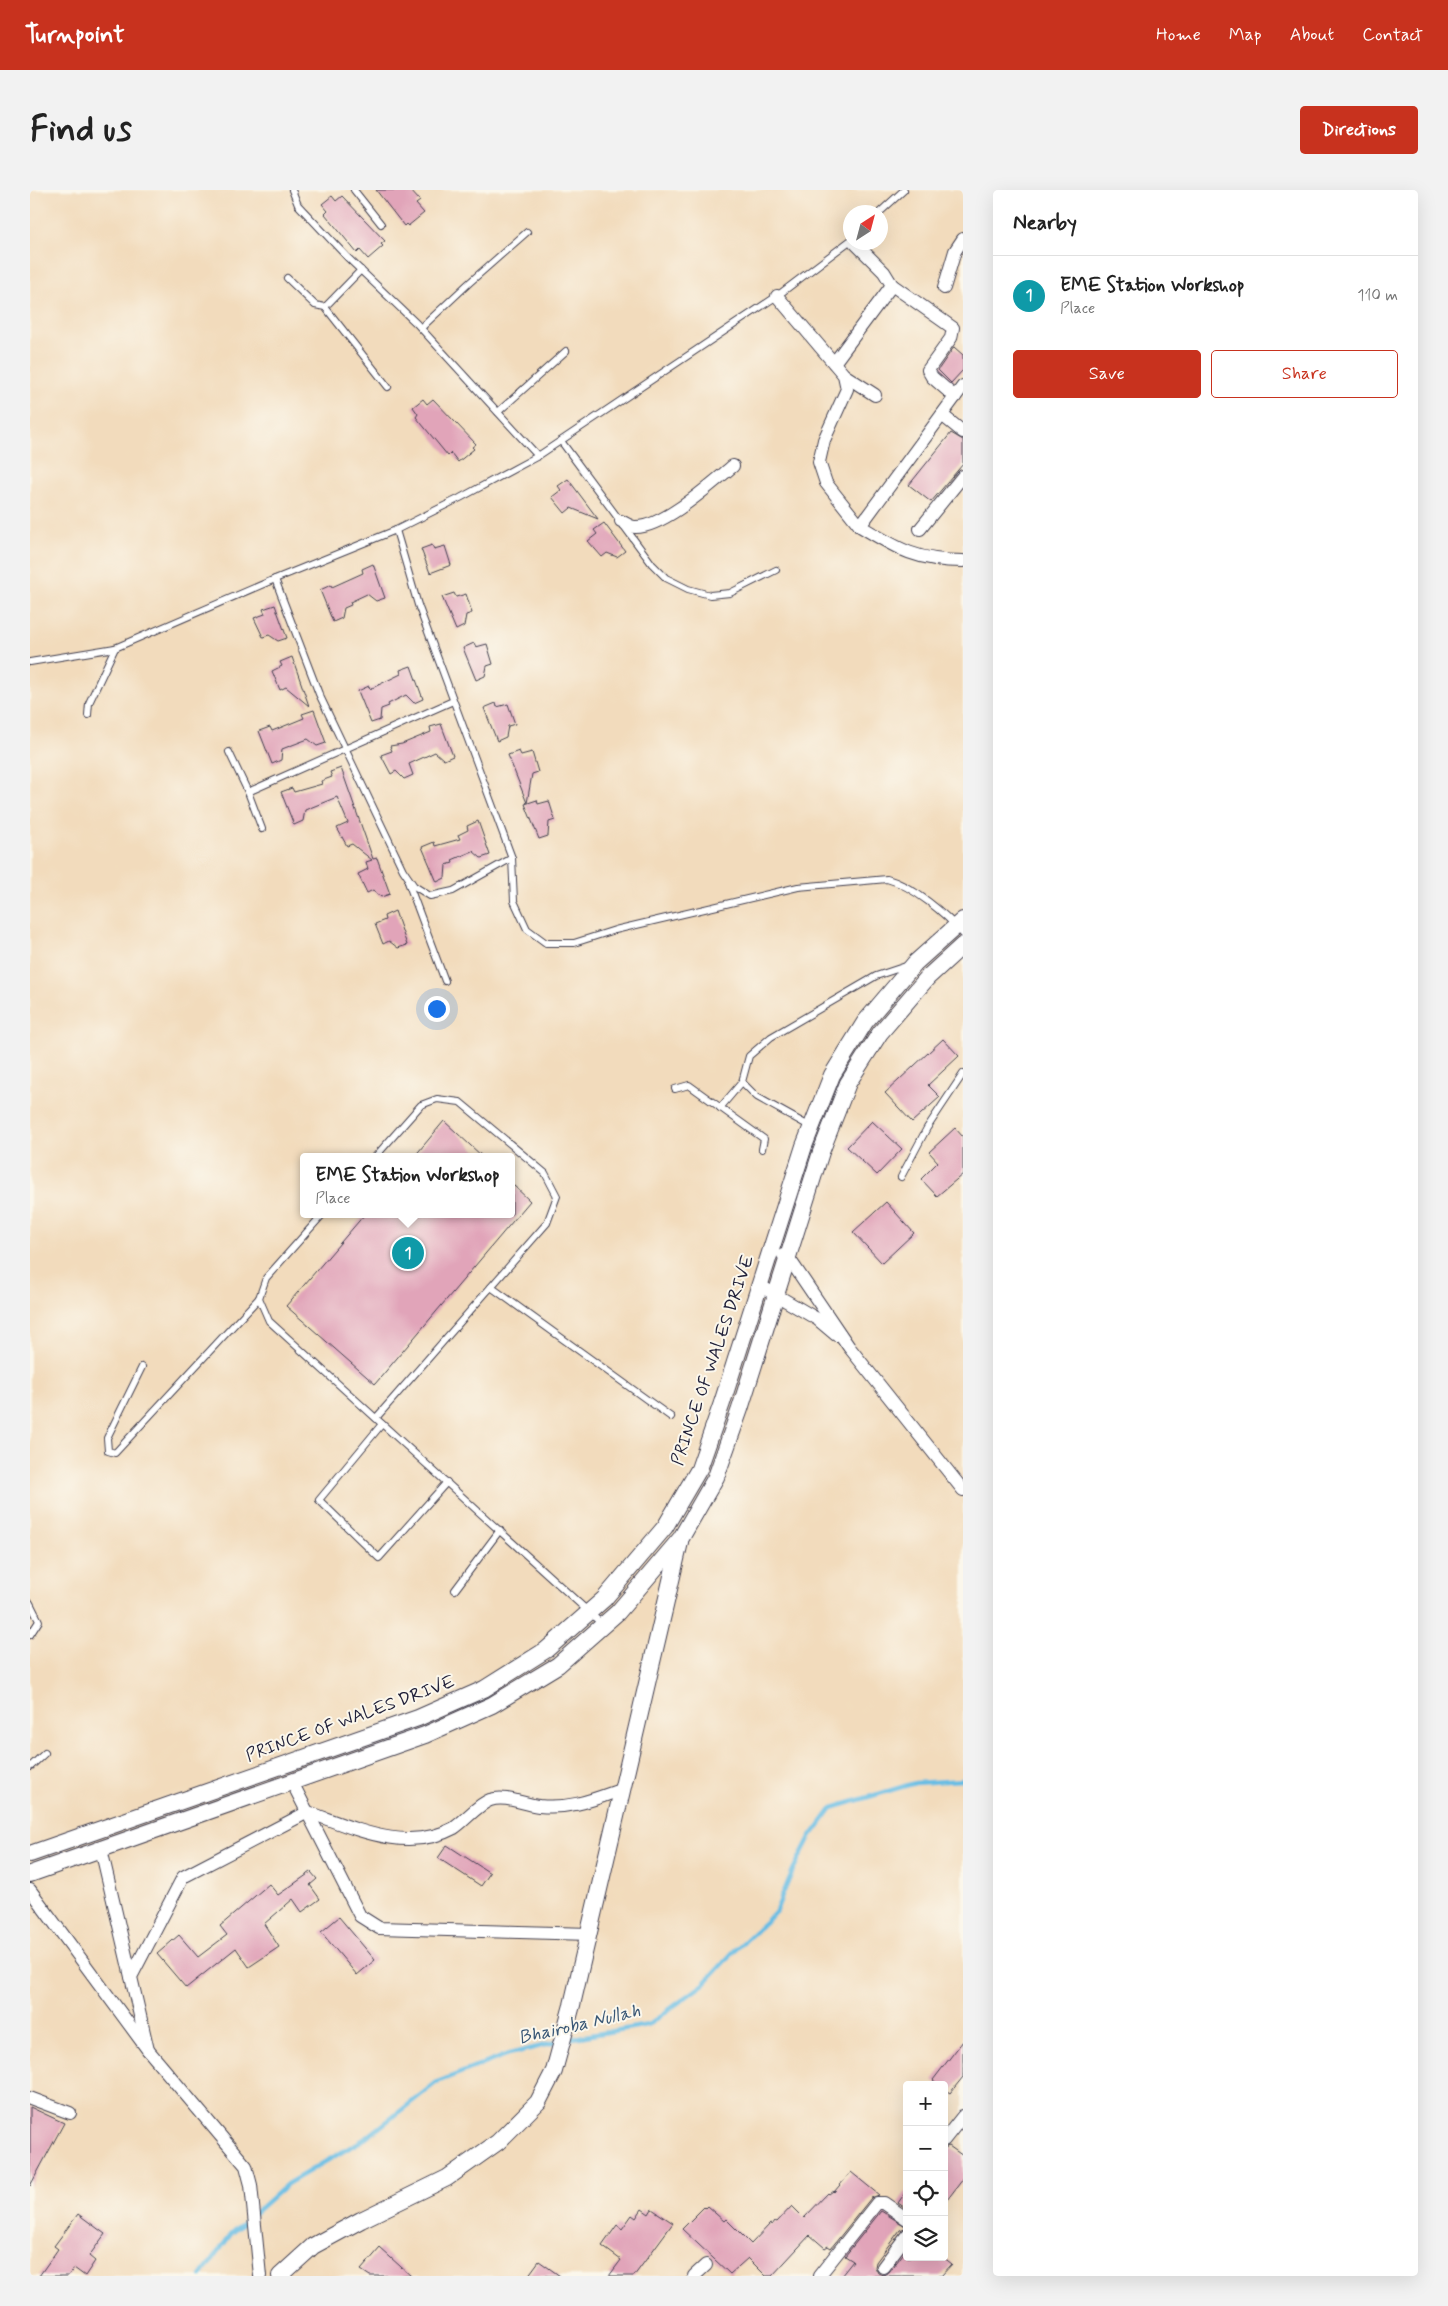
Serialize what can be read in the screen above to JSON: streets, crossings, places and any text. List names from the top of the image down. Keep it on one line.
{"streets":{"street":["PRINCE OF WALES DRIVE"]},"water":["Bhairoba Nullah"],"north":"top right","page":{"header":"Turnpoint","nav":["Home","Map","About","Contact"],"buttons":["Directions",["Save","Share"]],"title":"Find us","heading":"Nearby","list":[{"mark":"1","name":"EME Station Workshop","note":"Place","value":"110 m"}],"popup":["EME Station Workshop","Place"],"pins":"1","map_buttons":["+","−"]}}
